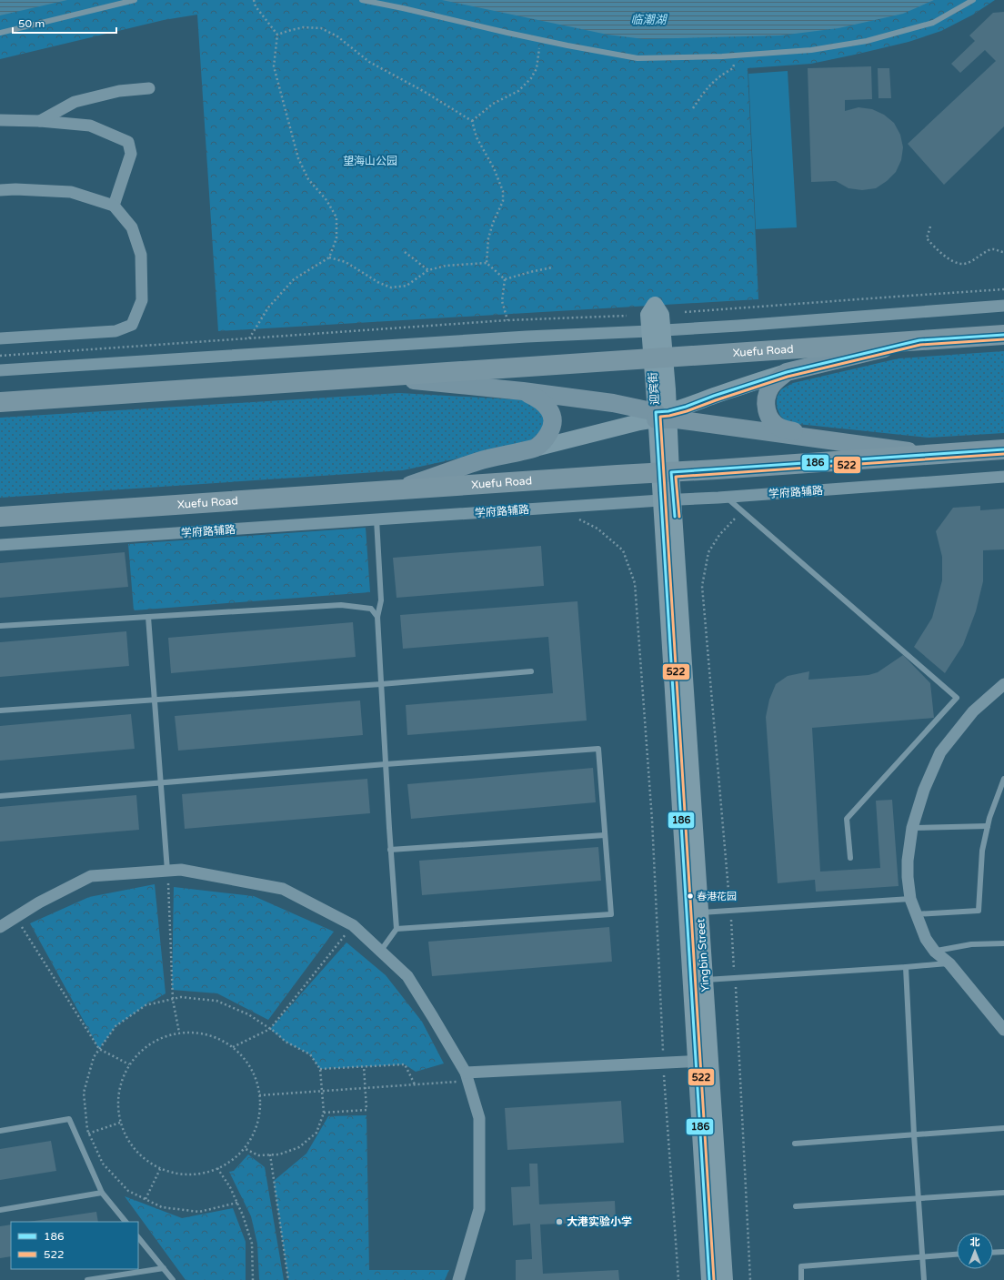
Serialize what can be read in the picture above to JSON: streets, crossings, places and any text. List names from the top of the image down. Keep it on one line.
{"streets":{"highway":["Xuefu Road"],"main road":["Yingbin Street"],"street":["学府路辅路"]},"crossings":[["Xuefu Road","Yingbin Street"],["学府路辅路","Yingbin Street"]],"water":["临潮湖"],"parks":["望海山公园"],"places":["春港花园","大港实验小学"],"lines":["transit line 186","transit line 522"],"legend":["186","522"],"scale_bar":"50 m","north":"top"}
